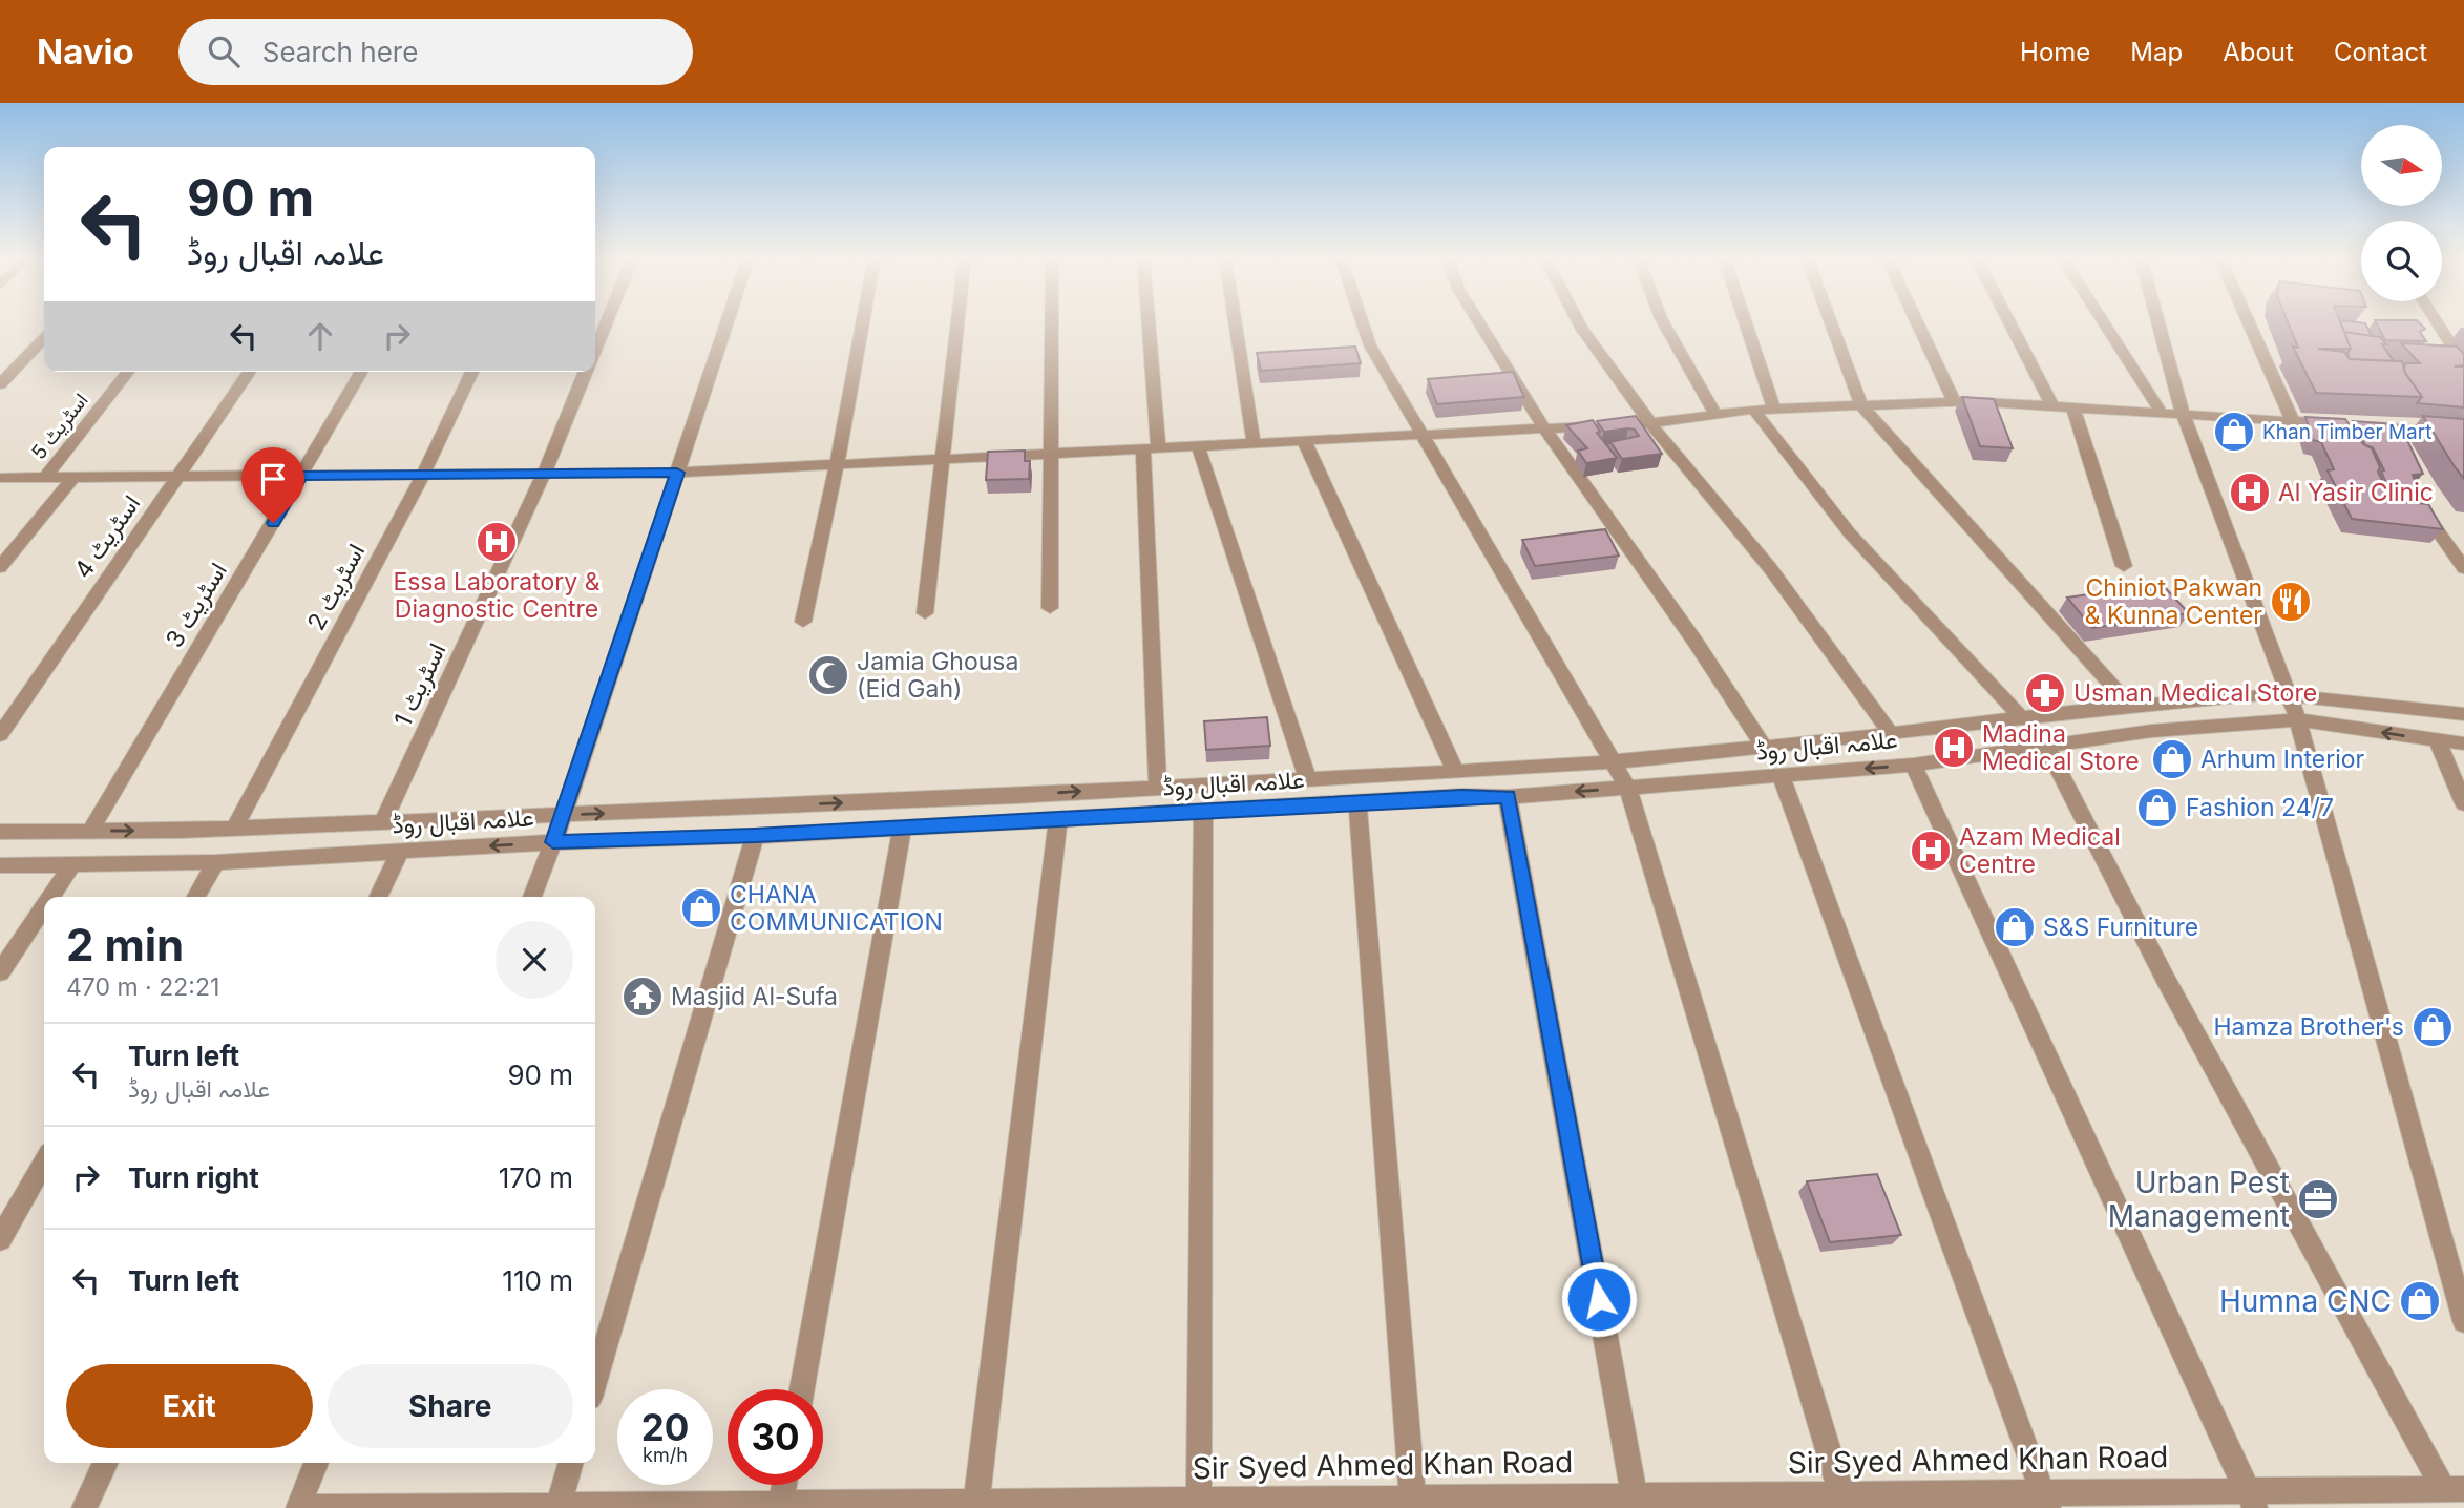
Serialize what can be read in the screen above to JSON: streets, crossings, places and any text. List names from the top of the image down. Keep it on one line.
{"streets":{"street":["اسٹریٹ 5","اسٹریٹ 4","اسٹریٹ 2","اسٹریٹ 3","اسٹریٹ 1","علامہ اقبال روڈ","Sir Syed Ahmed Khan Road"]},"crossings":[["اسٹریٹ 2","علامہ اقبال روڈ"],["اسٹریٹ 3","علامہ اقبال روڈ"],["اسٹریٹ 1","علامہ اقبال روڈ"]],"places":{"shop":["Khan Timber Mart","Arhum Interior","Fashion 24/7","CHANA COMMUNICATION","S&S Furniture","Hamza Brother's","Humna CNC"],"hospital":["Al Yasir Clinic","Essa Laboratory & Diagnostic Centre","Madina Medical Store","Azam Medical Centre"],"restaurant":["Chiniot Pakwan & Kunna Center"],"mosque":["Jamia Ghousa (Eid Gah)"],"pharmacy":["Usman Medical Store"],"temple":["Masjid Al-Sufa"],"office":["Urban Pest Management"]},"north":"right","page":{"header":"Navio","search":"Search here","nav":["Home","Map","About","Contact"],"turn":["90 m","علامہ اقبال روڈ"],"heading":["2 min","470 m · 22:21"],"list":[{"name":"Turn left","note":"علامہ اقبال روڈ","value":"90 m"},{"name":"Turn right","value":"170 m"},{"name":"Turn left","value":"110 m"}],"buttons":["Exit","Share"],"speed":"20 km/h","limit":"30"}}
